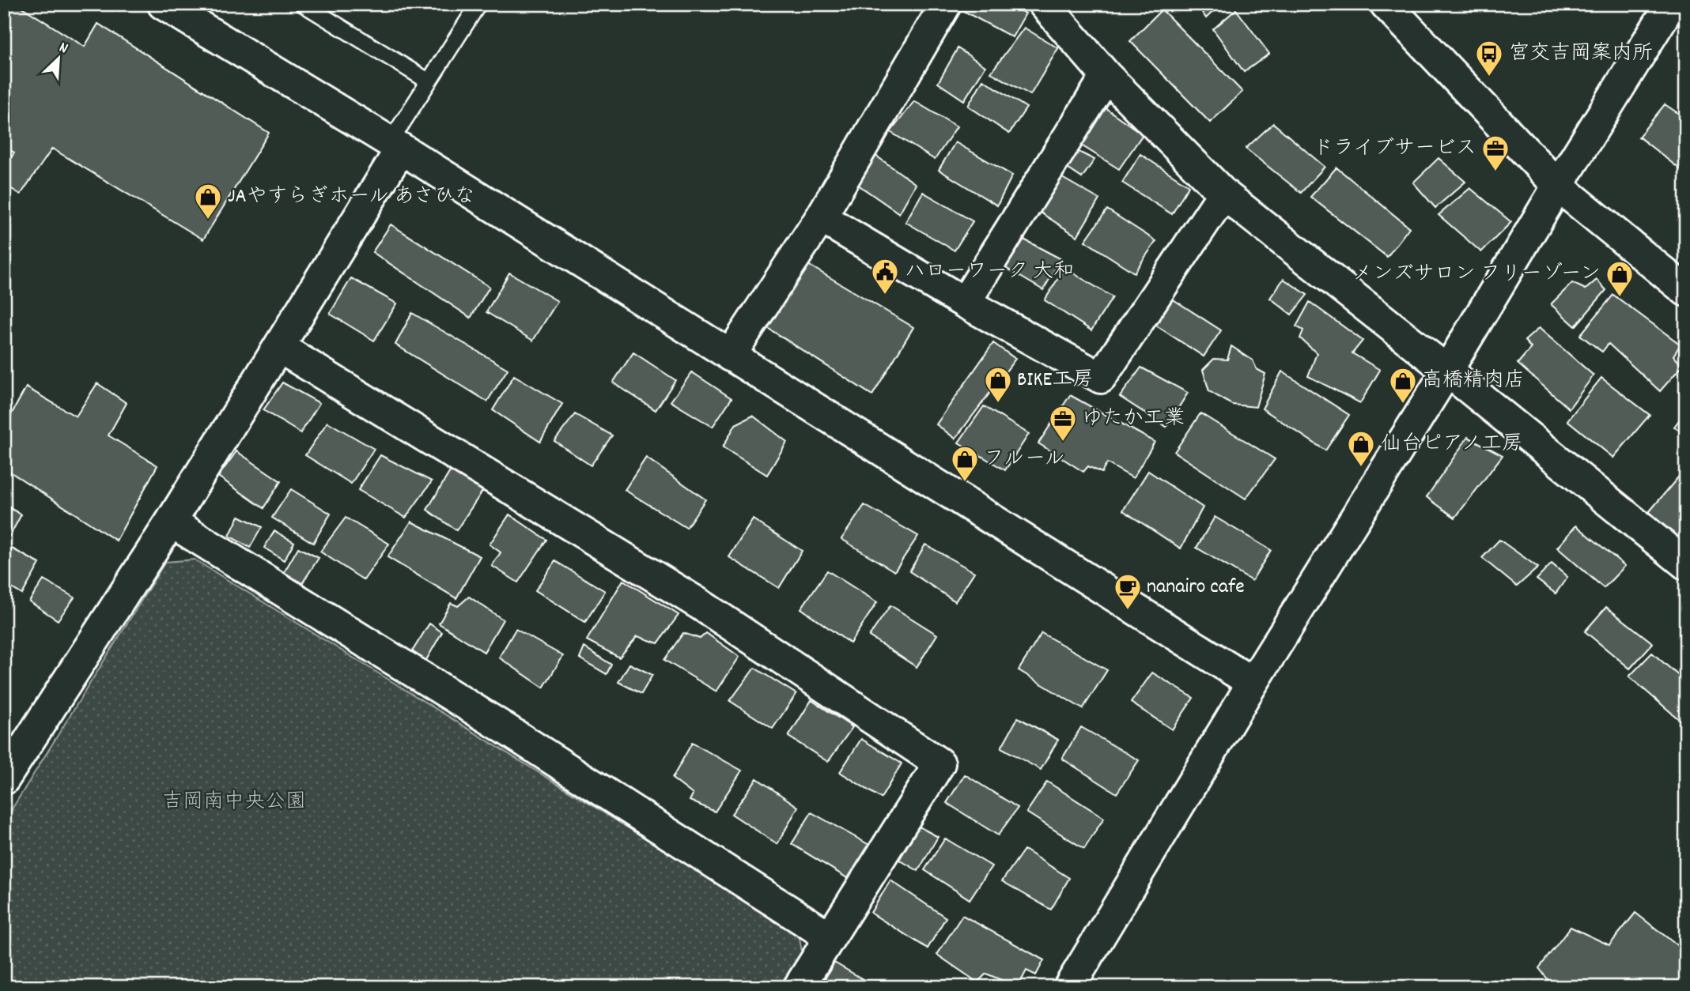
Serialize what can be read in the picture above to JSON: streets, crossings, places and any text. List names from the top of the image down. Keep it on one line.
{"parks":["吉岡南中央公園"],"places":{"bus stop":["宮交吉岡案内所"],"office":["ドライブサービス","ゆたか工業"],"shop":["JAやすらぎホール あさひな","メンズサロン フリーゾーン","BIKE工房","高橋精肉店","仙台ピアノ工房","フルール"],"public building":["ハローワーク 大和"],"cafe":["nanairo cafe"]},"north":"top right"}
